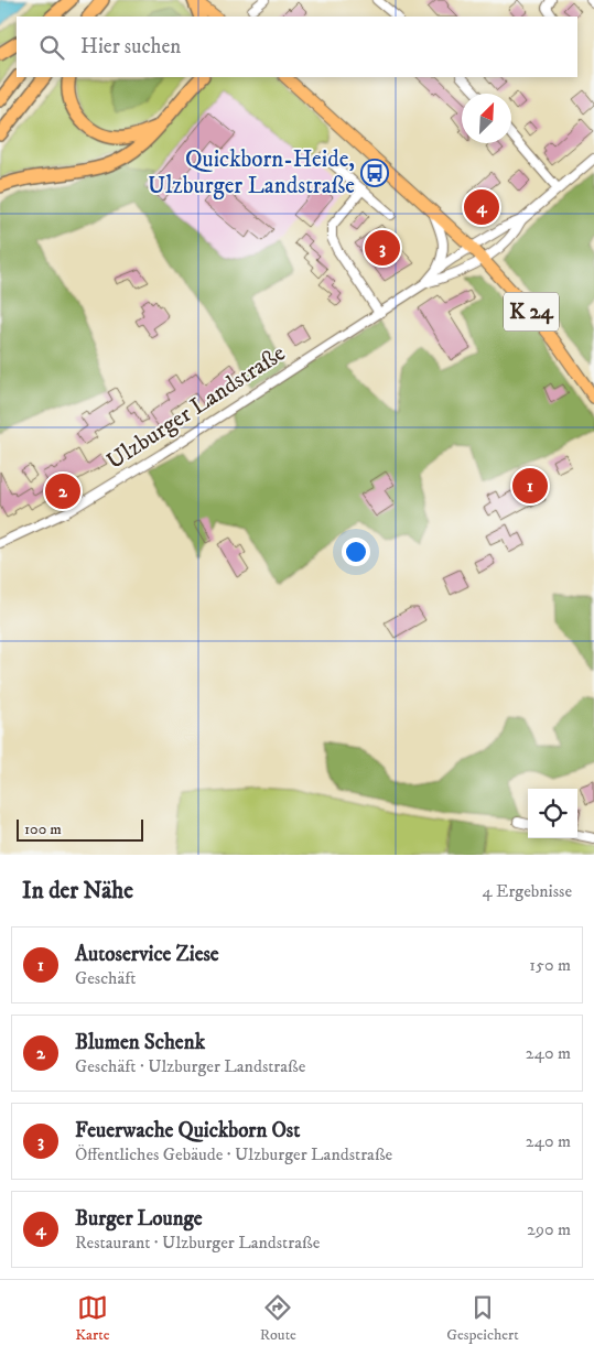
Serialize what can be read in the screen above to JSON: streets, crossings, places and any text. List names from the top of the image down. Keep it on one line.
{"streets":{"main road":["K 24"],"street":["Ulzburger Landstraße"]},"crossings":[["K 24","Ulzburger Landstraße"]],"places":{"bus stop":["Quickborn-Heide, Ulzburger Landstraße"]},"scale_bar":"100 m","north":"top right","page":{"search":"Hier suchen","pins":["4","3","1","2"],"scale":"100 m","heading":["In der Nähe","4 Ergebnisse"],"list":[{"mark":"1","name":"Autoservice Ziese","note":"Geschäft","value":"150 m"},{"mark":"2","name":"Blumen Schenk","note":"Geschäft · Ulzburger Landstraße","value":"240 m"},{"mark":"3","name":"Feuerwache Quickborn Ost","note":"Öffentliches Gebäude · Ulzburger Landstraße","value":"240 m"},{"mark":"4","name":"Burger Lounge","note":"Restaurant · Ulzburger Landstraße","value":"290 m"}],"nav":["Karte","Route","Gespeichert"]}}
